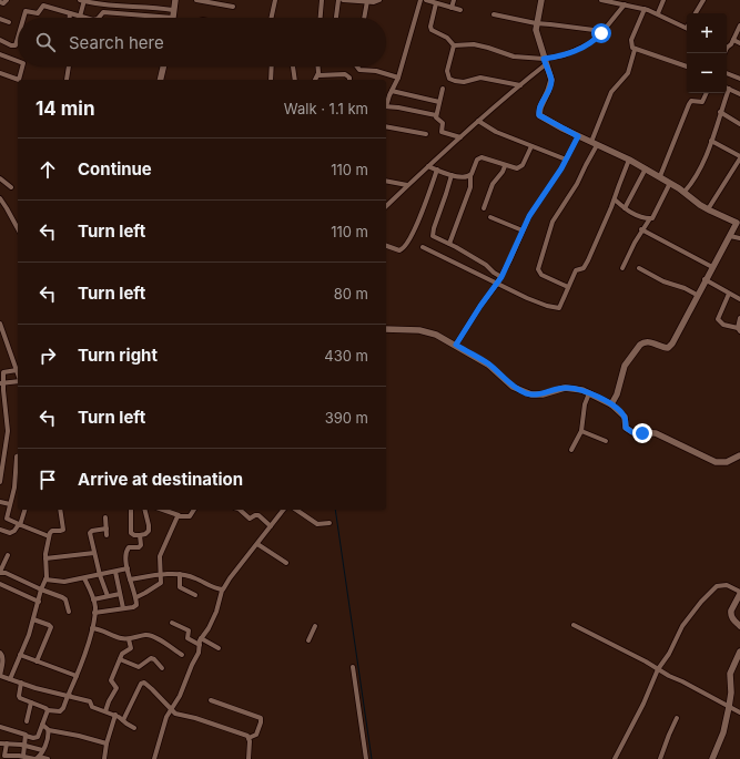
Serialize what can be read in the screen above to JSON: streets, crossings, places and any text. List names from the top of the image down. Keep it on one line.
{"page":{"map_buttons":["+","−"],"search":"Search here","heading":["14 min","Walk · 1.1 km"],"list":[["Continue","110 m"],["Turn left","110 m"],["Turn left","80 m"],["Turn right","430 m"],["Turn left","390 m"],"Arrive at destination"]}}
